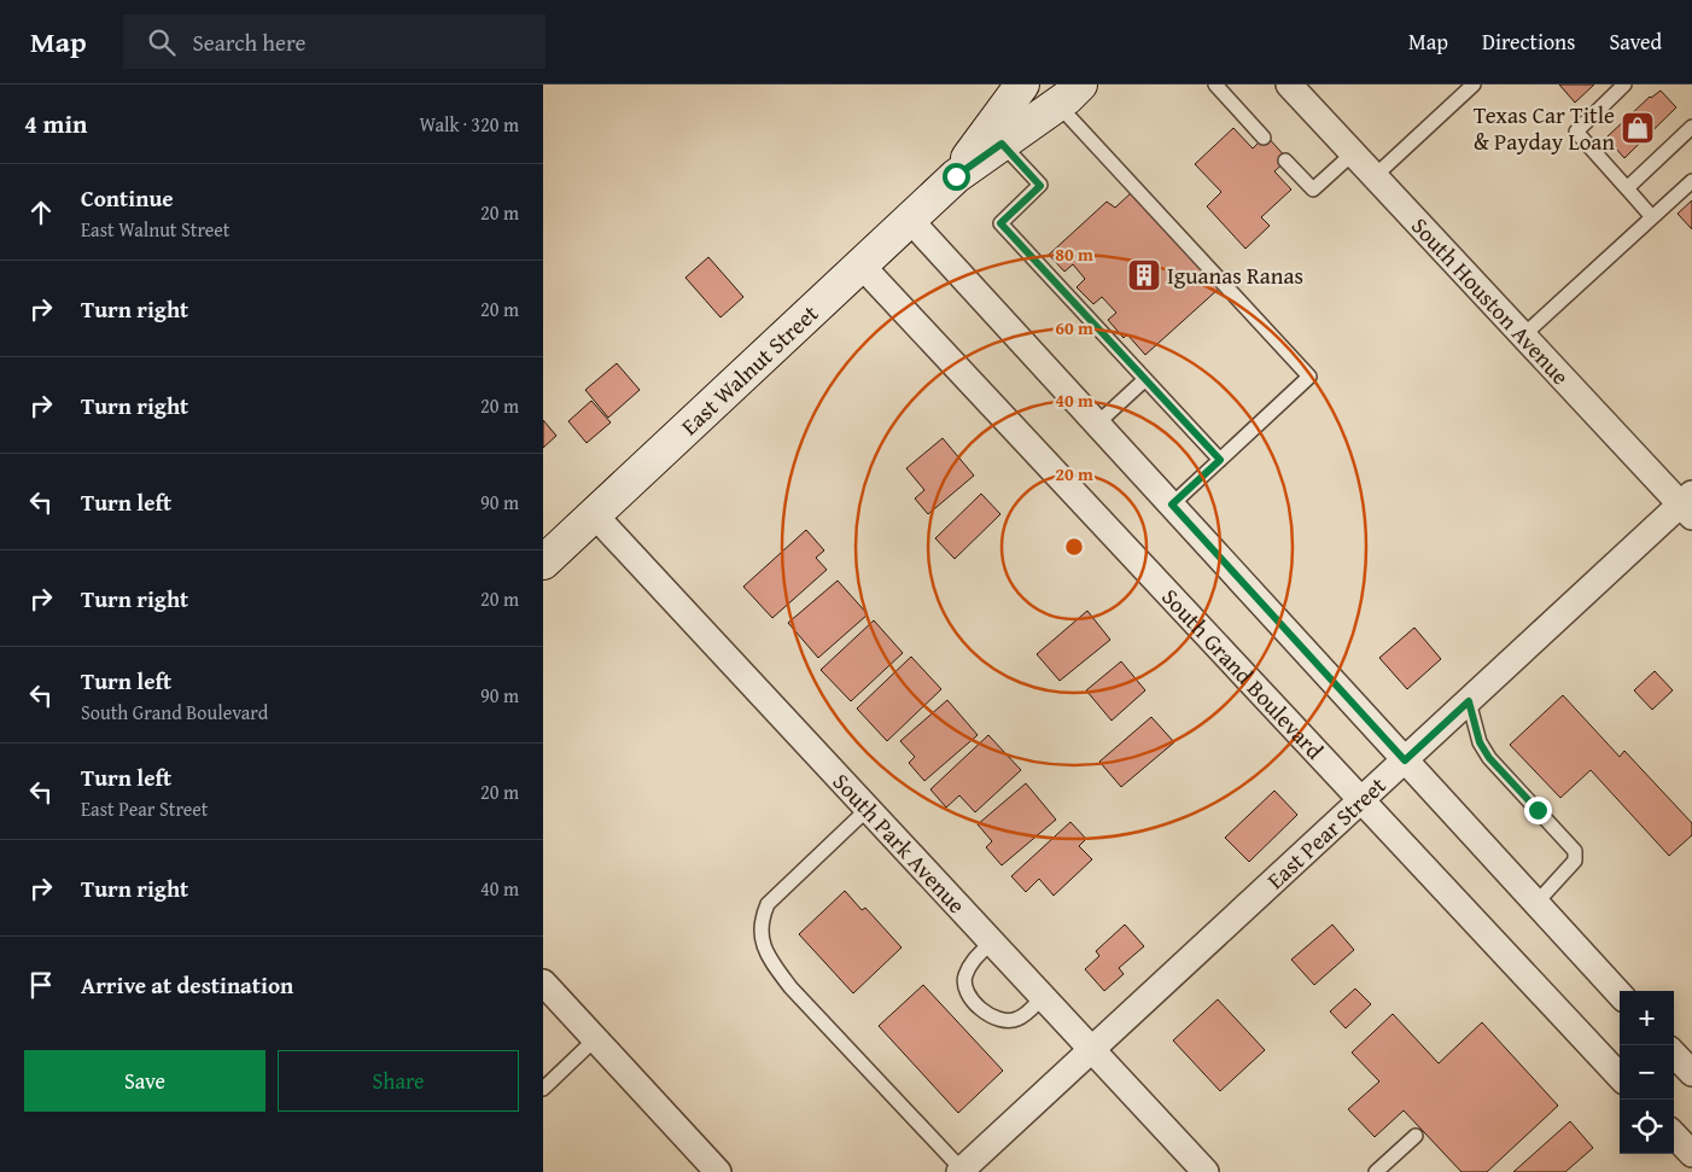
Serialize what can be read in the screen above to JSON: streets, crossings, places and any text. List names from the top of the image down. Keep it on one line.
{"streets":{"street":["South Houston Avenue","East Walnut Street","South Grand Boulevard","East Pear Street","South Park Avenue"]},"crossings":[["South Houston Avenue","East Pear Street"],["East Walnut Street","South Grand Boulevard"],["East Walnut Street","South Park Avenue"],["South Grand Boulevard","East Pear Street"],["East Pear Street","South Park Avenue"]],"places":{"shop":["Texas Car Title & Payday Loan"],"building":["Iguanas Ranas"]},"page":{"header":"Map","search":"Search here","nav":["Map","Directions","Saved"],"heading":["4 min","Walk · 320 m"],"list":[["Continue","East Walnut Street","20 m"],["Turn right","20 m"],["Turn right","20 m"],["Turn left","90 m"],["Turn right","20 m"],["Turn left","South Grand Boulevard","90 m"],["Turn left","East Pear Street","20 m"],["Turn right","40 m"],"Arrive at destination"],"map_buttons":["+","−"],"buttons":["Save","Share"]},"rings":["80 m","60 m","40 m","20 m"]}
